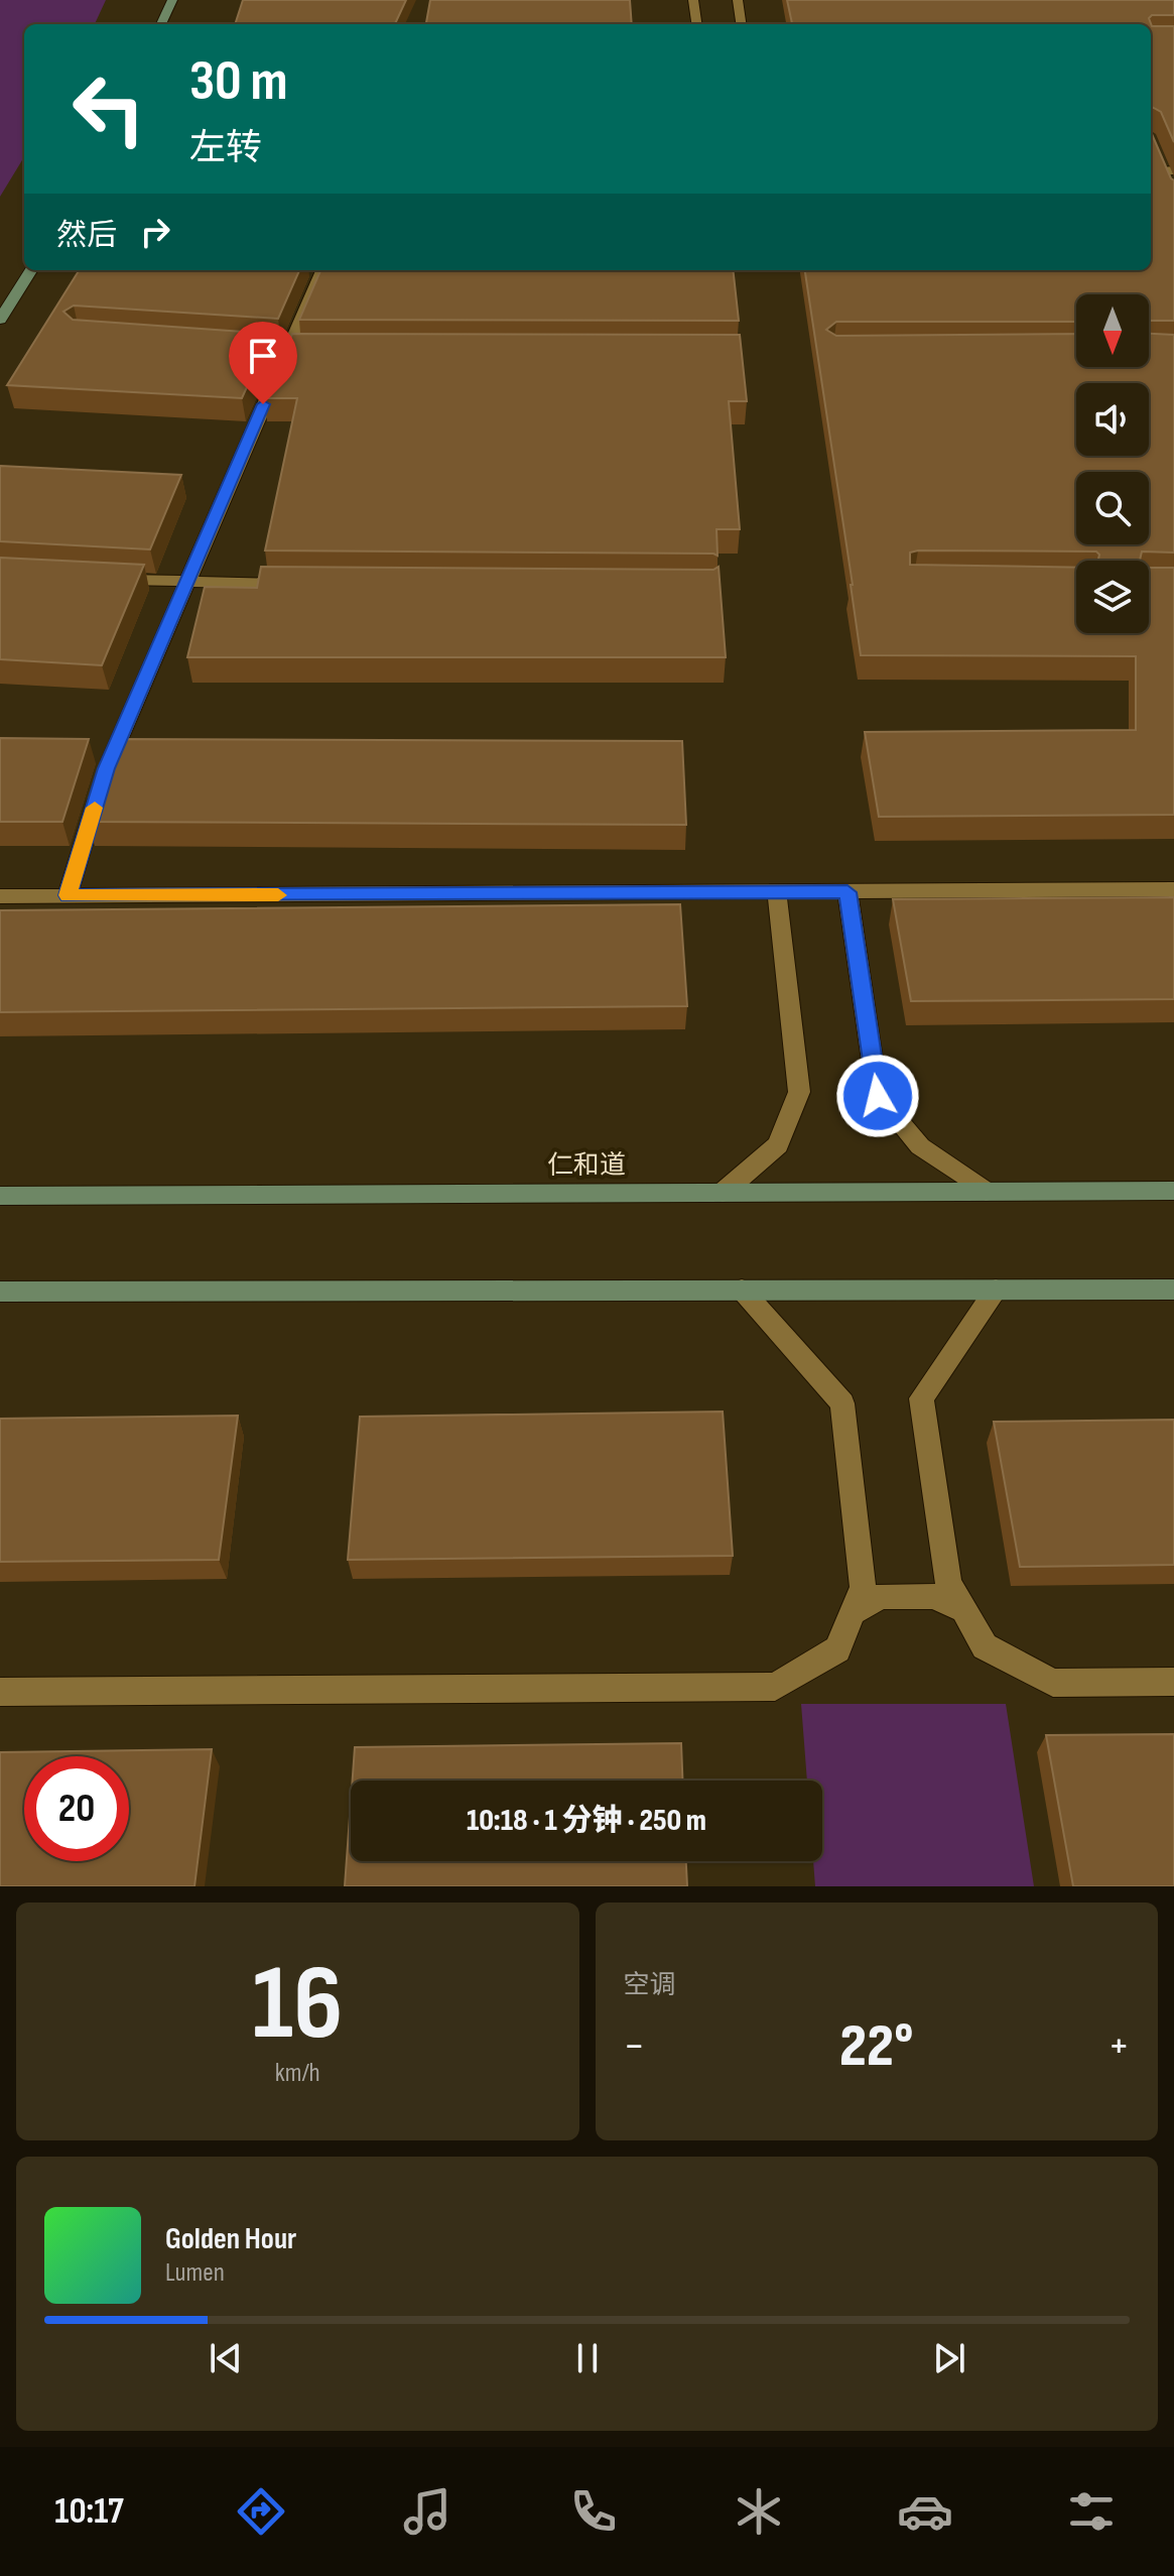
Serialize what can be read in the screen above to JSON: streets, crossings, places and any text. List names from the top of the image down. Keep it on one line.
{"streets":{"main road":["仁和道"]},"north":"bottom","page":{"turn":["30 m","左转"],"then":"然后","limit":"20","trip":"10:18 · 1 分钟 · 250 m","tile":[["16","km/h"],"空调"],"heat":["−","22°","+"],"song":["Golden Hour","Lumen"],"tabs":"10:17"}}
